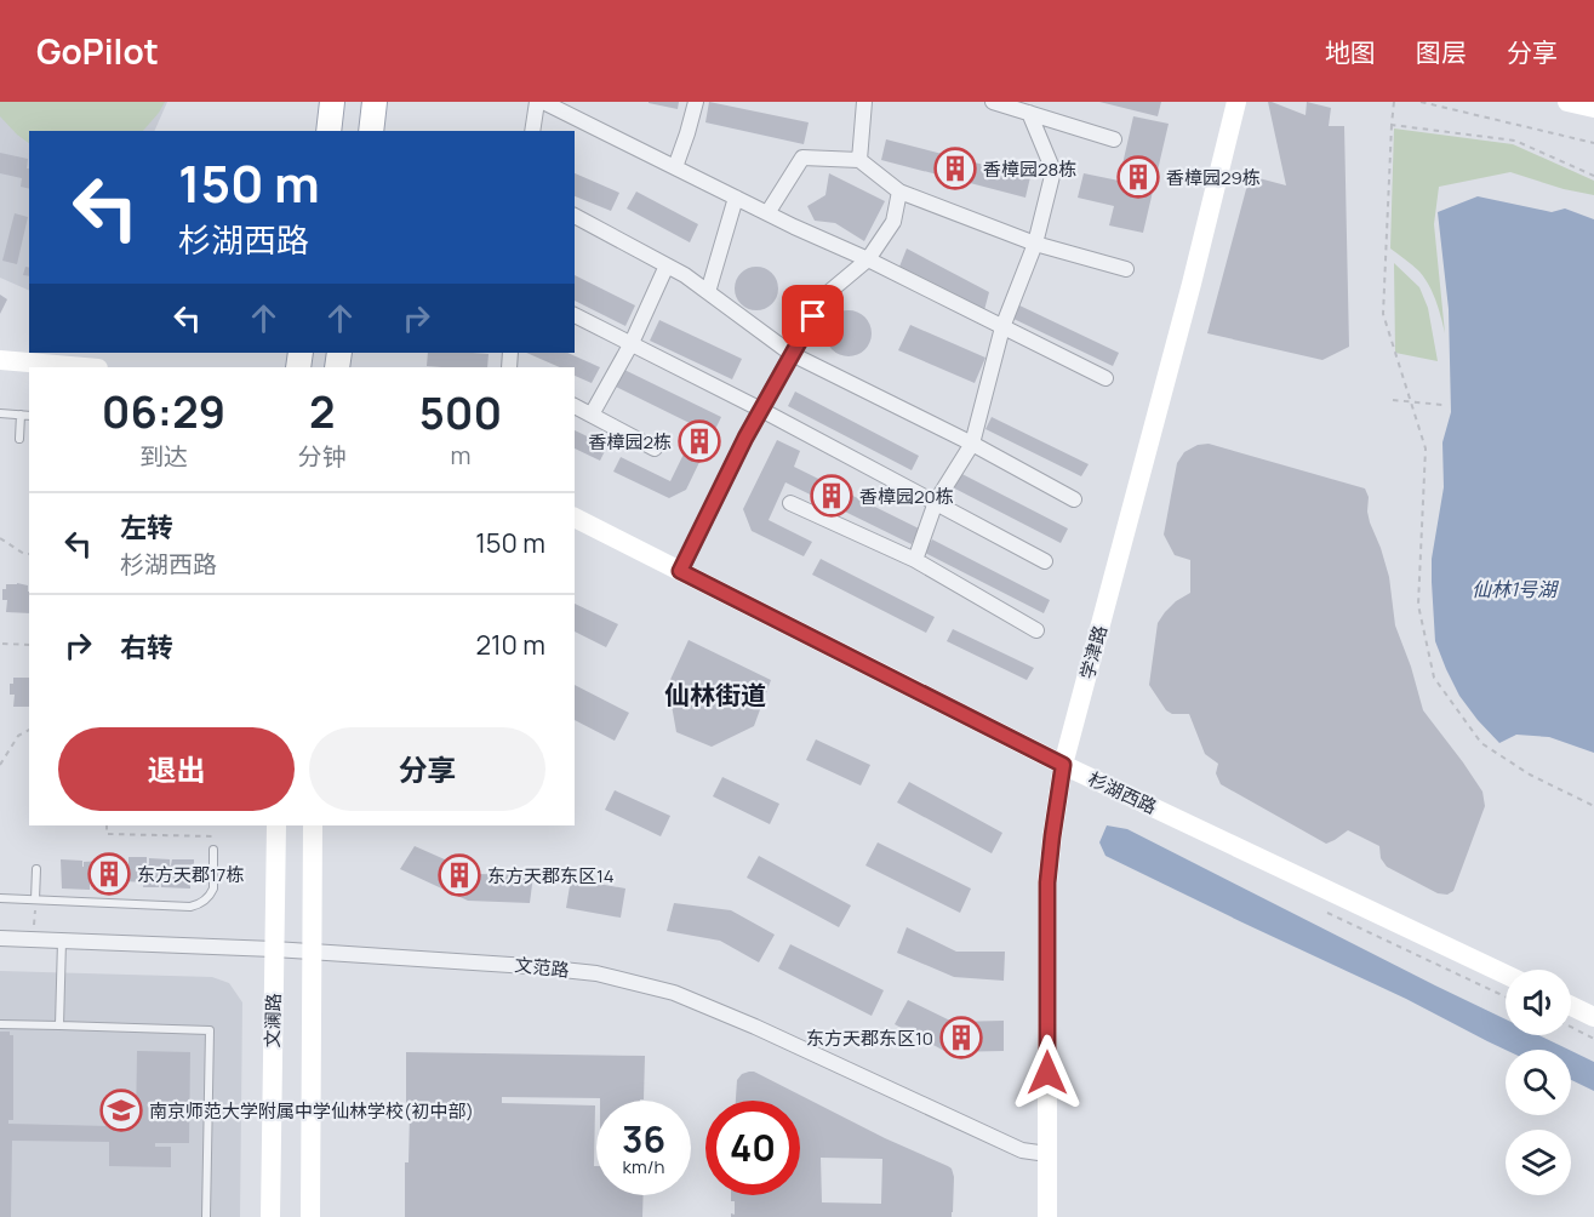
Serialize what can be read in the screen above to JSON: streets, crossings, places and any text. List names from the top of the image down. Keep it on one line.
{"streets":{"street":["学津路","杉湖西路","文范路","文澜路"]},"crossings":[["学津路","杉湖西路"],["学津路","文范路"],["文范路","文澜路"]],"districts":["仙林街道"],"water":["仙林1号湖"],"places":{"building":["香樟园28栋","香樟园29栋","香樟园2栋","香樟园20栋","东方天郡17栋","东方天郡东区14","东方天郡东区10"],"school or university":["南京师范大学附属中学仙林学校(初中部)"]},"page":{"header":"GoPilot","nav":["地图","图层","分享"],"turn":["150 m","杉湖西路"],"eta":["06:29","到达","2","分钟","500","m"],"list":[{"name":"左转","note":"杉湖西路","value":"150 m"},{"name":"右转","value":"210 m"}],"buttons":["退出","分享"],"speed":"36 km/h","limit":"40"}}
